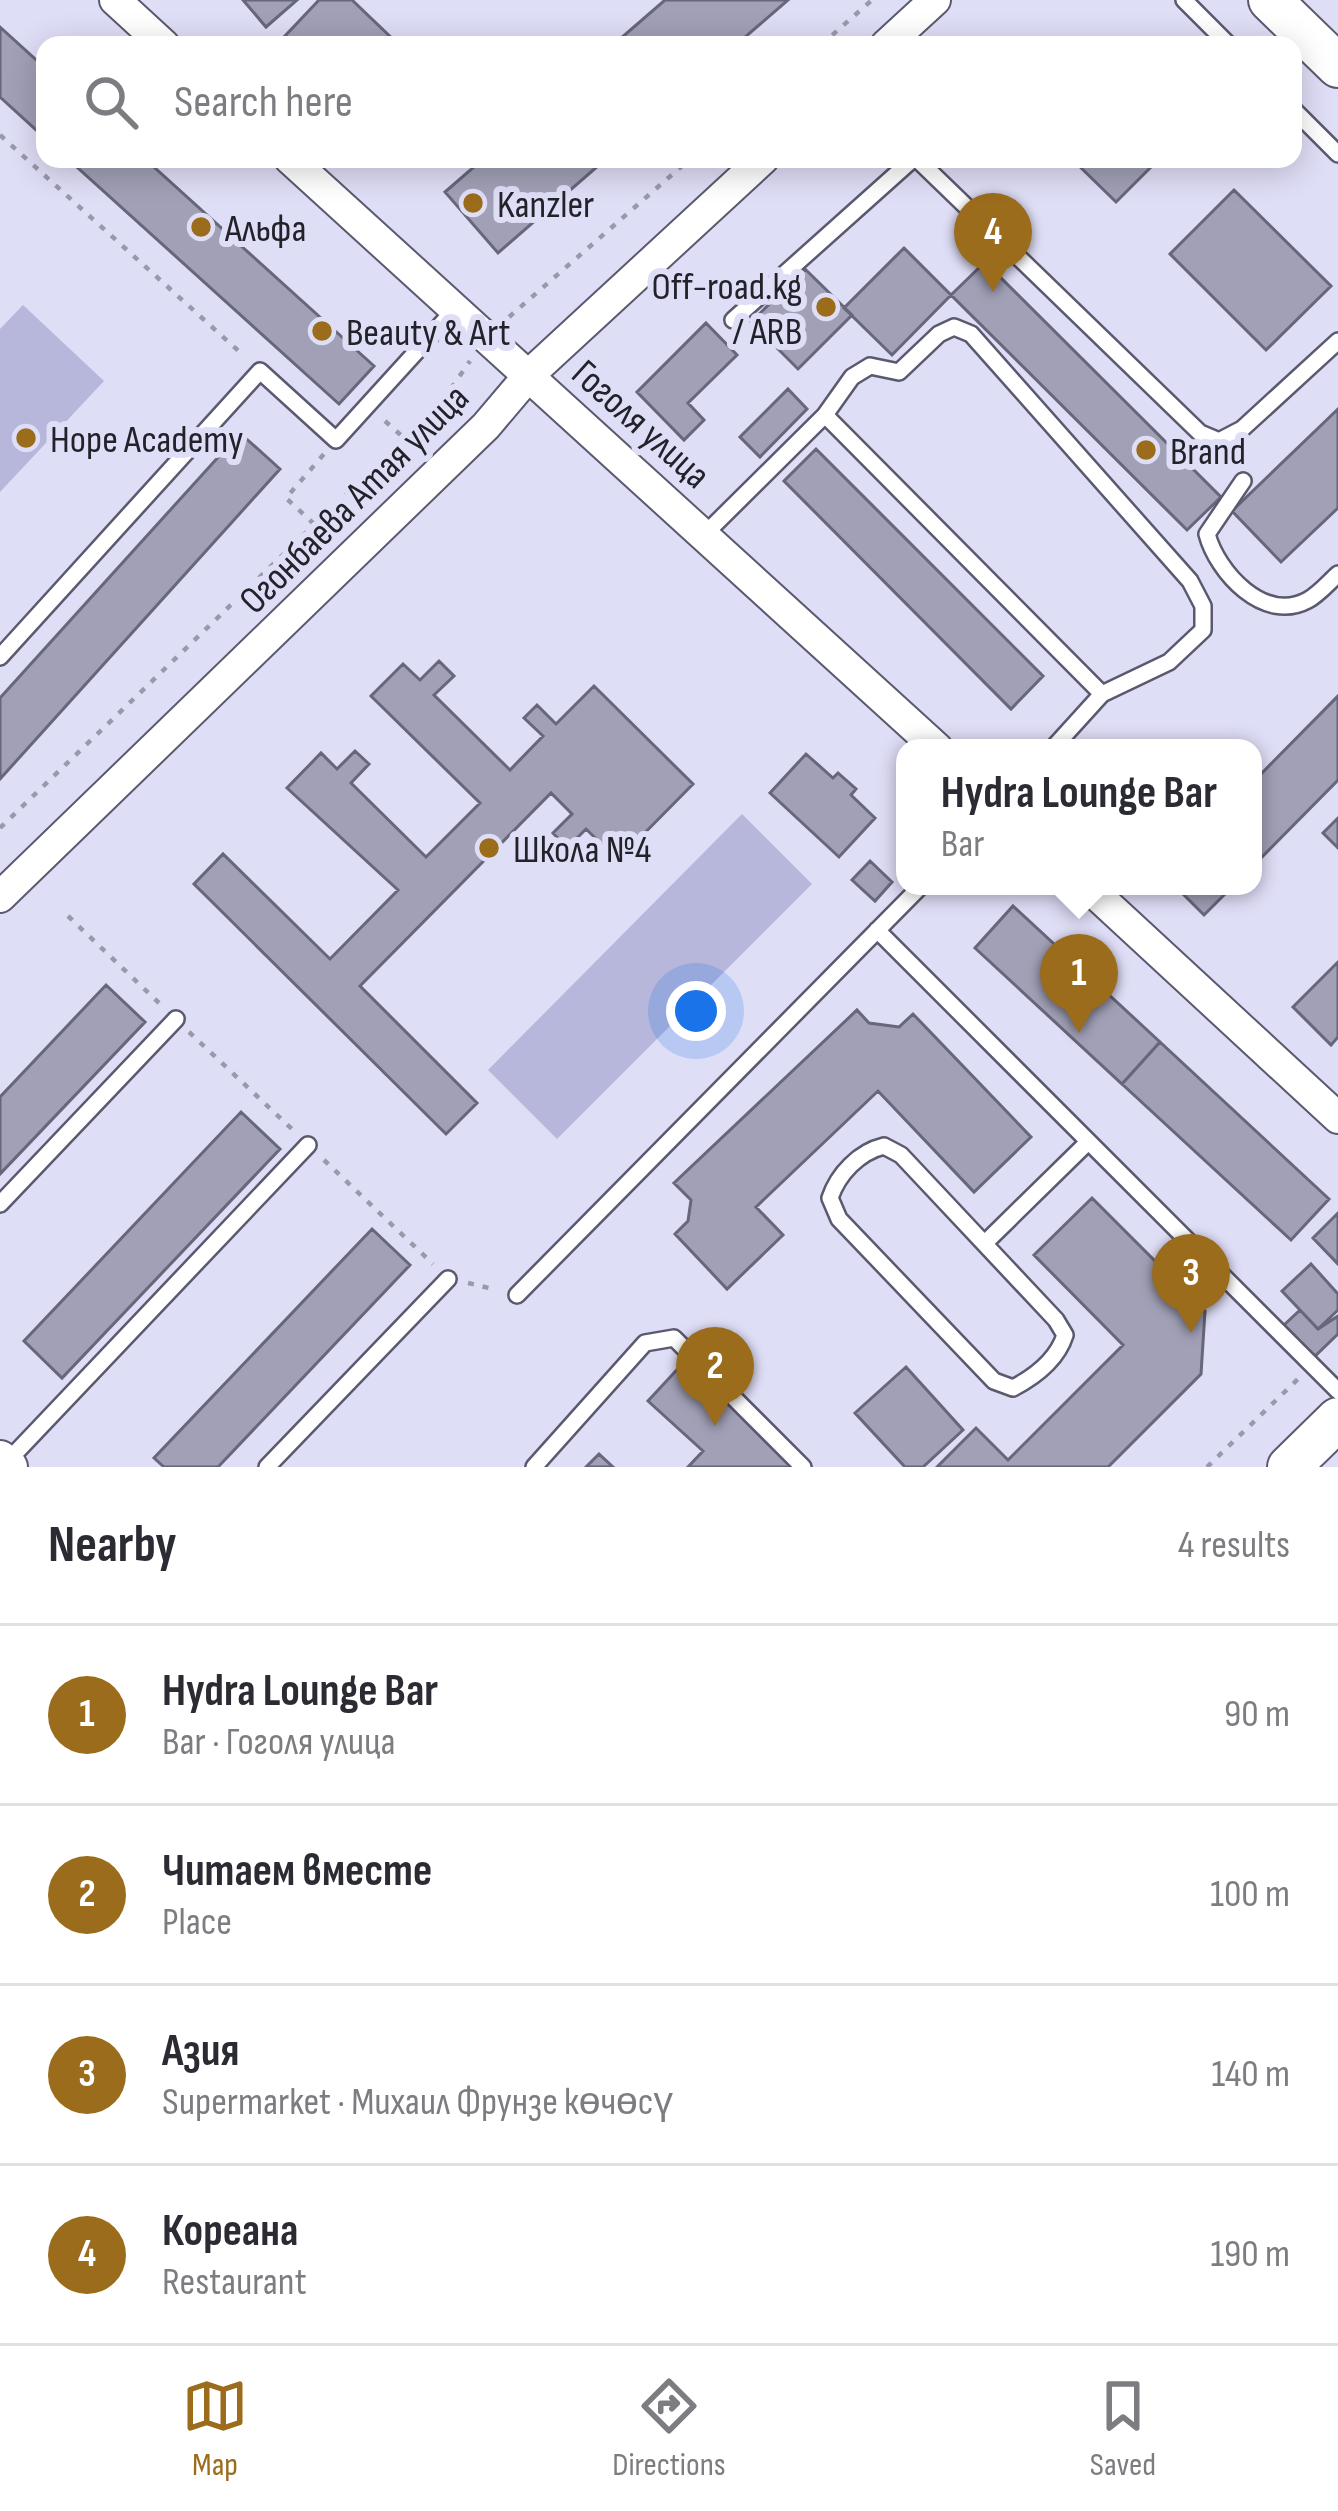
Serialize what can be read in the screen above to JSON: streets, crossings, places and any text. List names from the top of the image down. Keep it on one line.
{"streets":{"street":["Гоголя улица","Огонбаева Атая улица"]},"crossings":[["Гоголя улица","Огонбаева Атая улица"]],"places":["Kanzler","Альфа","Off-road.kg / ARB","Beauty & Art","Hope Academy","Brand","Школа №4"],"page":{"search":"Search here","pins":["4","1","3","2"],"popup":["Hydra Lounge Bar","Bar"],"heading":["Nearby","4 results"],"list":[{"mark":"1","name":"Hydra Lounge Bar","note":"Bar · Гоголя улица","value":"90 m"},{"mark":"2","name":"Читаем вместе","note":"Place","value":"100 m"},{"mark":"3","name":"Азия","note":"Supermarket · Михаил Фрунзе көчөсү","value":"140 m"},{"mark":"4","name":"Кореана","note":"Restaurant","value":"190 m"}],"nav":["Map","Directions","Saved"]}}
